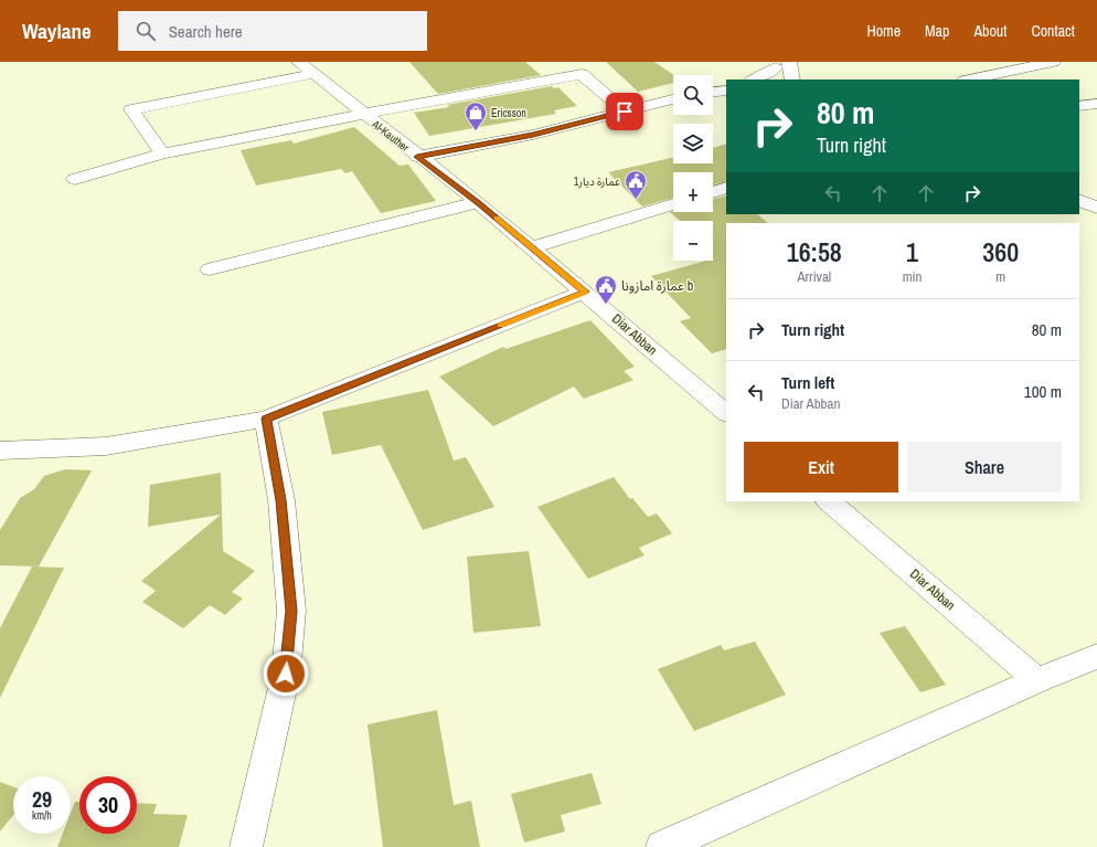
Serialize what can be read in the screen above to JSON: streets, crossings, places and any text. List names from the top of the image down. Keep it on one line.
{"streets":{"street":["Al-Kauther","Diar Abban"]},"crossings":[["Al-Kauther","Diar Abban"]],"places":{"shop":["Ericsson"],"public building":["عمارة ديار1","عمارة امازونا b"]},"page":{"header":"Waylane","search":"Search here","nav":["Home","Map","About","Contact"],"map_buttons":["+","−"],"turn":["80 m","Turn right"],"eta":["16:58","Arrival","1","min","360","m"],"list":[{"name":"Turn right","value":"80 m"},{"name":"Turn left","note":"Diar Abban","value":"100 m"}],"buttons":["Exit","Share"],"speed":"29 km/h","limit":"30"}}
